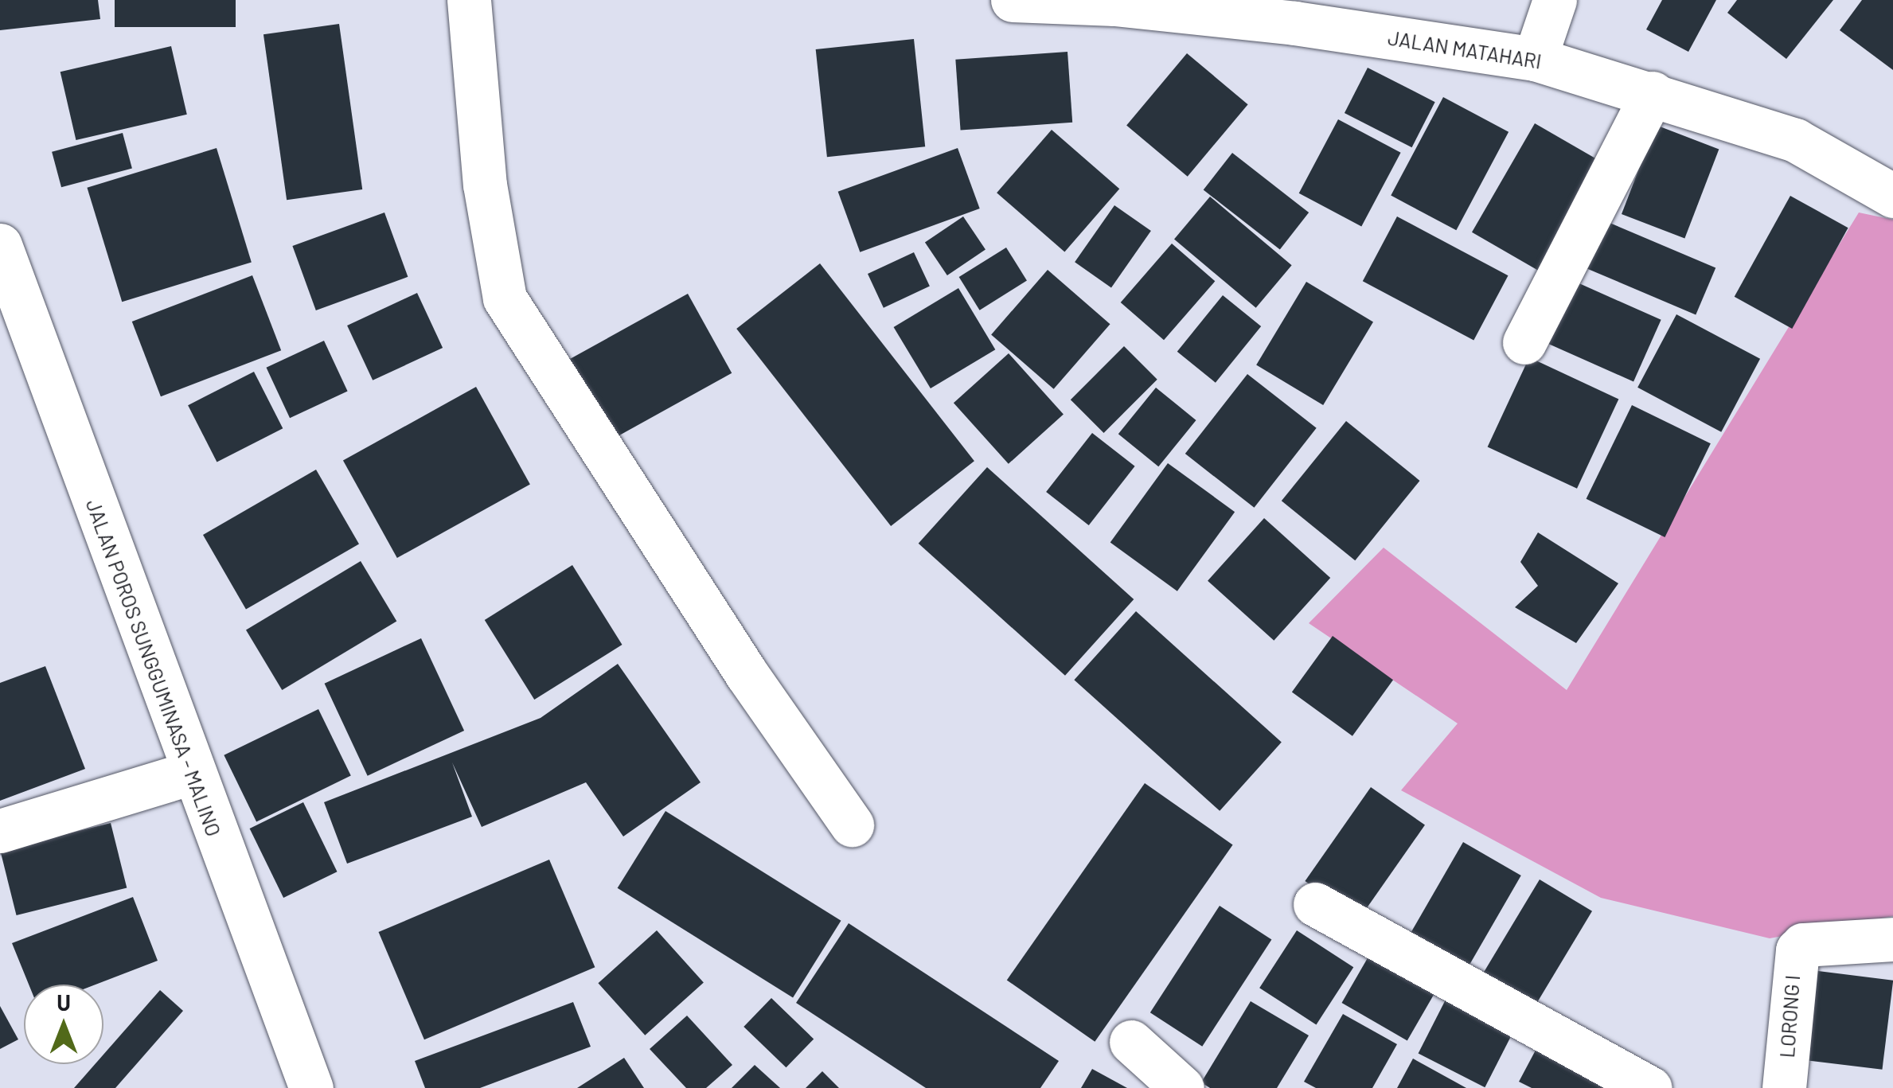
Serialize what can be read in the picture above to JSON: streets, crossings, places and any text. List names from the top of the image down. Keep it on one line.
{"streets":{"street":["JALAN MATAHARI","JALAN POROS SUNGGUMINASA - MALINO","LORONG I"]},"north":"top"}
